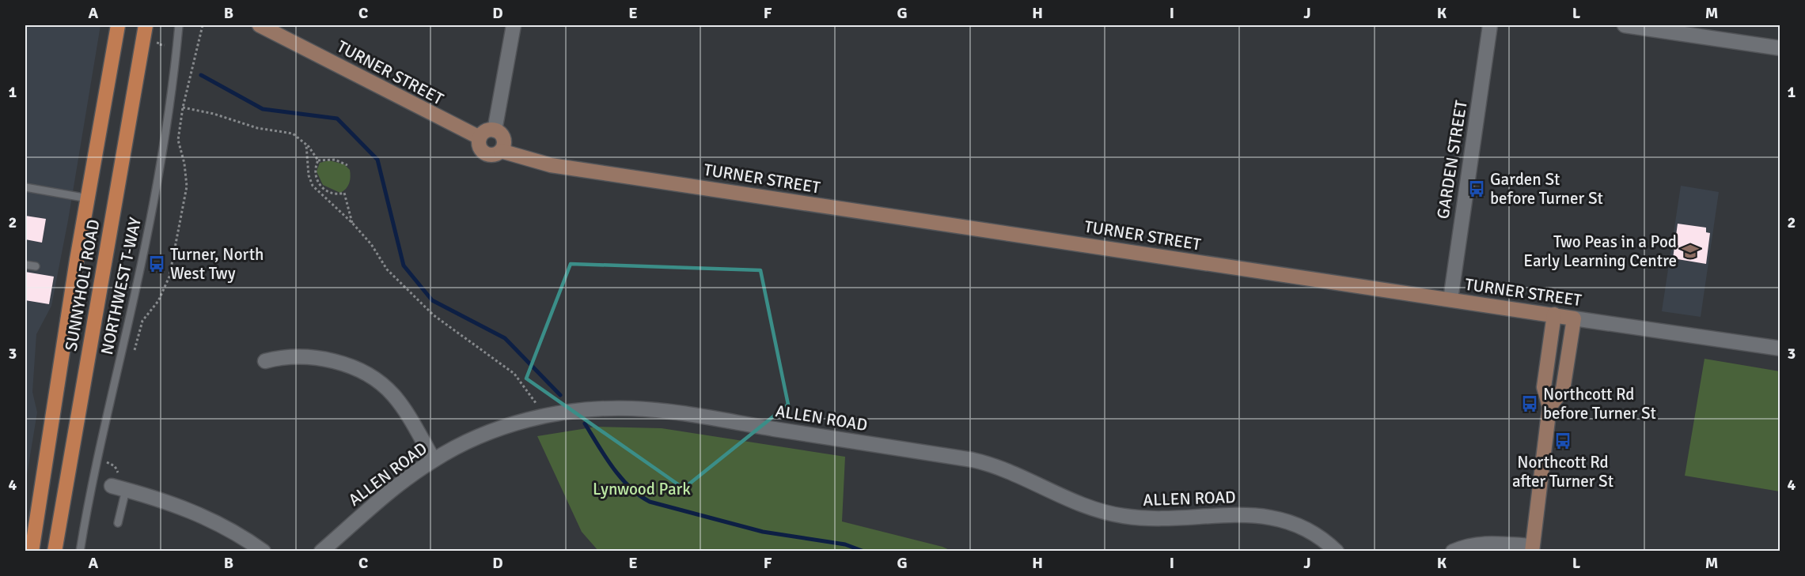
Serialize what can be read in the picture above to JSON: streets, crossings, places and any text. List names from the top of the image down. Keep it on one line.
{"streets":{"main road":["SUNNYHOLT ROAD"],"street":["TURNER STREET","GARDEN STREET","ALLEN ROAD"],"lane":["NORTHWEST T-WAY"]},"crossings":[["TURNER STREET","GARDEN STREET"]],"parks":["Lynwood Park"],"places":{"bus stop":["Garden St before Turner St","Turner, North West Twy","Northcott Rd before Turner St","Northcott Rd after Turner St"],"school or university":["Two Peas in a Pod Early Learning Centre"]},"grid":{"columns":["A","B","C","D","E","F","G","H","I","J","K","L","M"],"rows":["1","2","3","4"]}}
